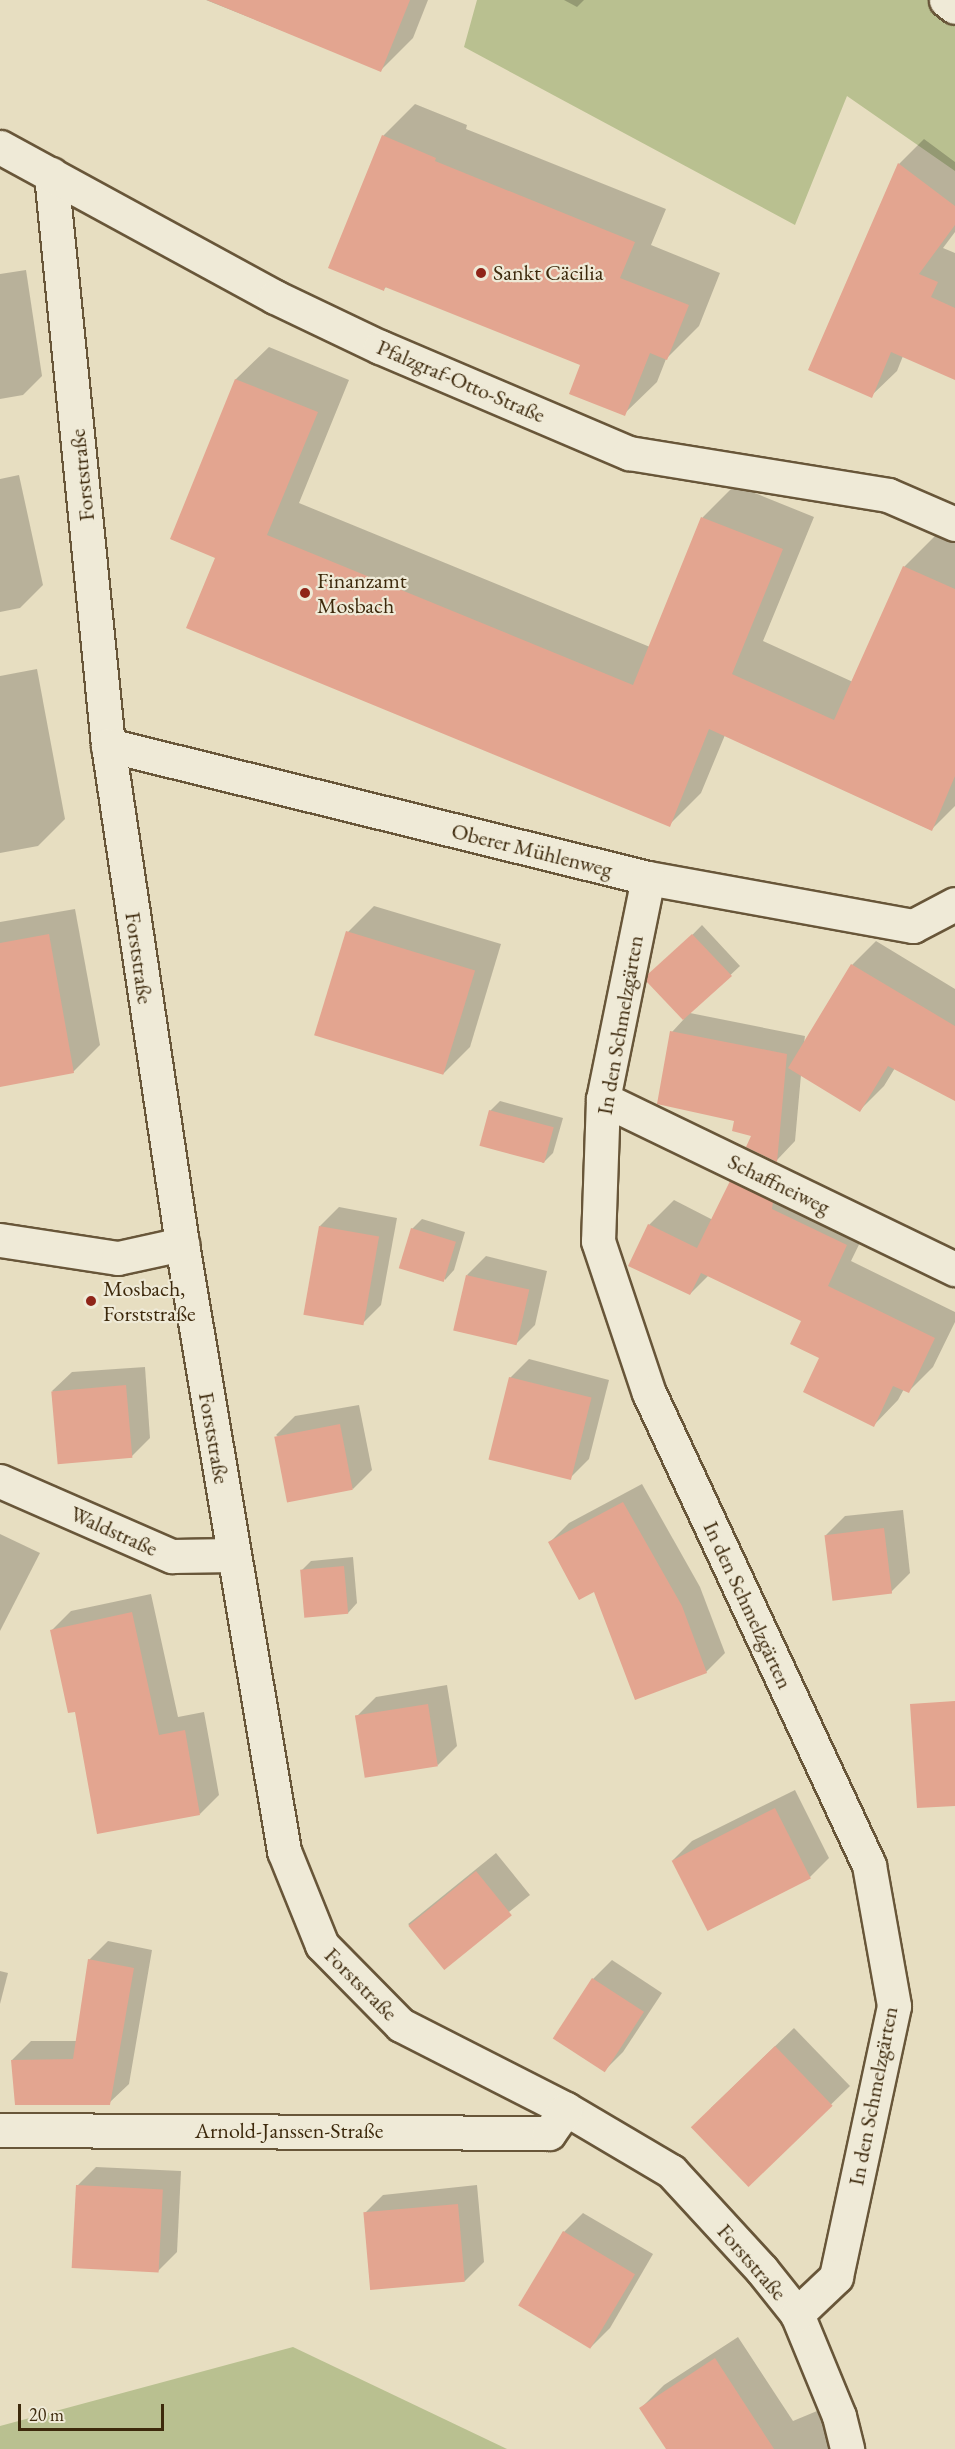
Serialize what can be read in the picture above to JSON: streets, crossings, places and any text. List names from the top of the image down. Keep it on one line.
{"streets":{"street":["Pfalzgraf-Otto-Straße","Forststraße","Oberer Mühlenweg","In den Schmelzgärten","Schaffneiweg","Waldstraße","Arnold-Janssen-Straße"]},"crossings":[["Pfalzgraf-Otto-Straße","Forststraße"],["Forststraße","Oberer Mühlenweg"],["Forststraße","In den Schmelzgärten"],["Forststraße","Waldstraße"],["Forststraße","Arnold-Janssen-Straße"],["Oberer Mühlenweg","In den Schmelzgärten"],["In den Schmelzgärten","Schaffneiweg"]],"places":["Sankt Cäcilia","Finanzamt Mosbach","Mosbach, Forststraße"],"scale_bar":"20 m"}
